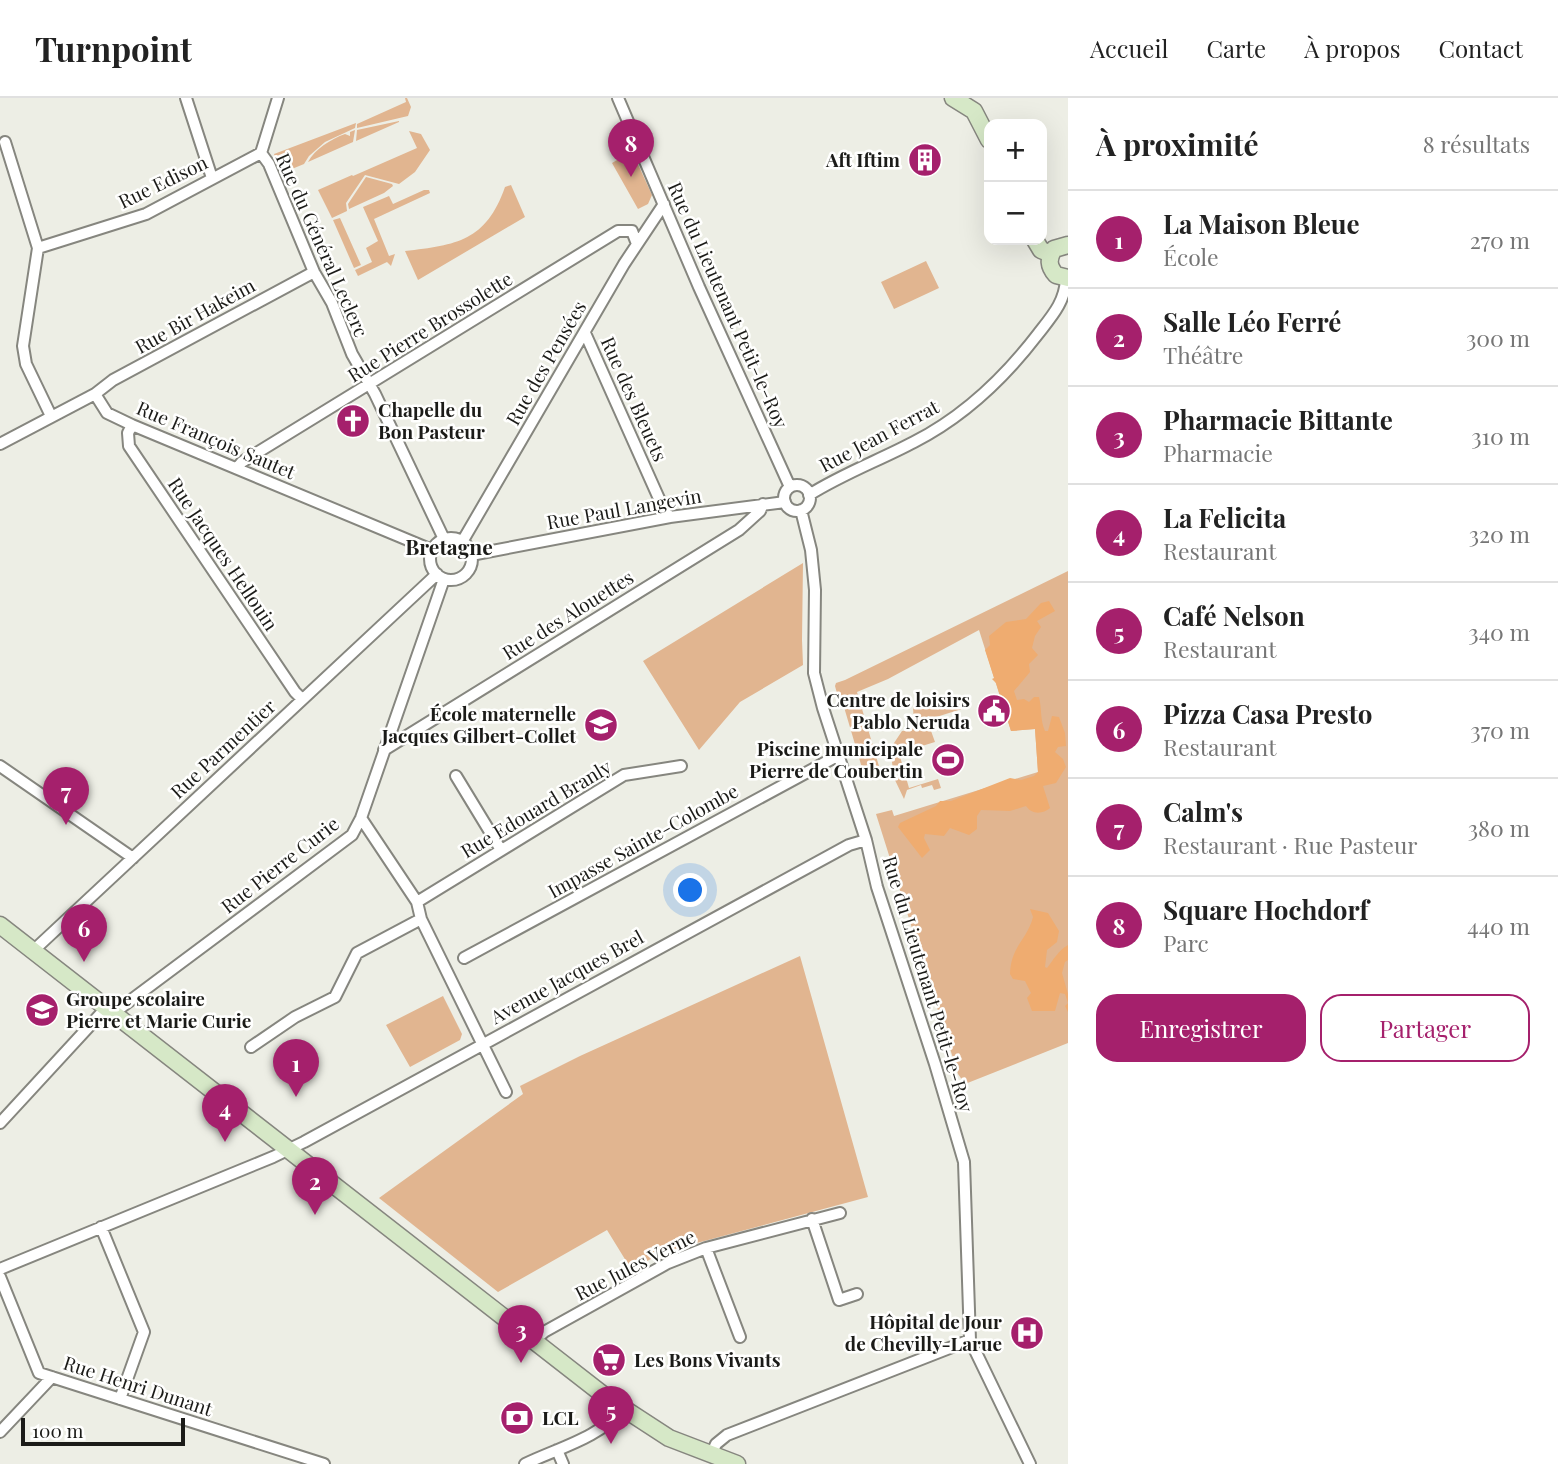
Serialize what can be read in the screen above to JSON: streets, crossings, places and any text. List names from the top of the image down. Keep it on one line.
{"streets":{"street":["Rue Edison","Rue du Général Leclerc","Rue du Lieutenant Petit-le-Roy","Rue Bir Hakeim","Rue Pierre Brossolette","Rue des Pensées","Rue des Bleuets","Rue Jean Ferrat","Rue François Sautet","Rue Paul Langevin","Rue Jacques Hellouin","Rue des Alouettes","Rue Parmentier","Rue Edouard Branly","Impasse Sainte-Colombe","Rue Pierre Curie","Avenue Jacques Brel","Rue Jules Verne","Rue Henri Dunant"]},"crossings":[["Rue Edison","Rue du Général Leclerc"],["Rue du Général Leclerc","Rue Bir Hakeim"],["Rue du Général Leclerc","Rue Pierre Brossolette"],["Rue du Général Leclerc","Rue des Pensées"],["Rue du Général Leclerc","Rue François Sautet"],["Rue du Général Leclerc","Rue Paul Langevin"],["Rue du Général Leclerc","Rue Parmentier"],["Rue du Général Leclerc","Rue Pierre Curie"],["Rue du Lieutenant Petit-le-Roy","Rue des Pensées"],["Rue du Lieutenant Petit-le-Roy","Rue Jean Ferrat"],["Rue du Lieutenant Petit-le-Roy","Rue Paul Langevin"],["Rue du Lieutenant Petit-le-Roy","Impasse Sainte-Colombe"],["Rue du Lieutenant Petit-le-Roy","Avenue Jacques Brel"],["Rue Bir Hakeim","Rue François Sautet"],["Rue Pierre Brossolette","Rue des Pensées"],["Rue Pierre Brossolette","Rue François Sautet"],["Rue des Pensées","Rue des Bleuets"],["Rue des Pensées","Rue François Sautet"],["Rue des Pensées","Rue Paul Langevin"],["Rue des Pensées","Rue Parmentier"],["Rue des Pensées","Rue Pierre Curie"],["Rue des Bleuets","Rue Paul Langevin"],["Rue Jean Ferrat","Rue Paul Langevin"],["Rue François Sautet","Rue Paul Langevin"],["Rue François Sautet","Rue Jacques Hellouin"],["Rue François Sautet","Rue Parmentier"],["Rue François Sautet","Rue Pierre Curie"],["Rue Paul Langevin","Rue des Alouettes"],["Rue Paul Langevin","Rue Parmentier"],["Rue Paul Langevin","Rue Pierre Curie"],["Rue Jacques Hellouin","Rue Parmentier"],["Rue des Alouettes","Rue Pierre Curie"],["Rue Parmentier","Rue Pierre Curie"]],"districts":["Bretagne"],"places":{"building":["Aft Iftim"],"church":["Chapelle du Bon Pasteur"],"public building":["Centre de loisirs Pablo Neruda"],"school or university":["École maternelle Jacques Gilbert-Collet","Groupe scolaire Pierre et Marie Curie"],"sports":["Piscine municipale Pierre de Coubertin"],"hospital":["Hôpital de Jour de Chevilly-Larue"],"supermarket":["Les Bons Vivants"],"bank":["LCL"]},"scale_bar":"100 m","page":{"header":"Turnpoint","nav":["Accueil","Carte","À propos","Contact"],"heading":["À proximité","8 résultats"],"map_buttons":["+","−"],"pins":["8","7","6","1","4","2","3","5"],"list":[{"mark":"1","name":"La Maison Bleue","note":"École","value":"270 m"},{"mark":"2","name":"Salle Léo Ferré","note":"Théâtre","value":"300 m"},{"mark":"3","name":"Pharmacie Bittante","note":"Pharmacie","value":"310 m"},{"mark":"4","name":"La Felicita","note":"Restaurant","value":"320 m"},{"mark":"5","name":"Café Nelson","note":"Restaurant","value":"340 m"},{"mark":"6","name":"Pizza Casa Presto","note":"Restaurant","value":"370 m"},{"mark":"7","name":"Calm's","note":"Restaurant · Rue Pasteur","value":"380 m"},{"mark":"8","name":"Square Hochdorf","note":"Parc","value":"440 m"}],"buttons":["Enregistrer","Partager"],"scale":"100 m"}}
